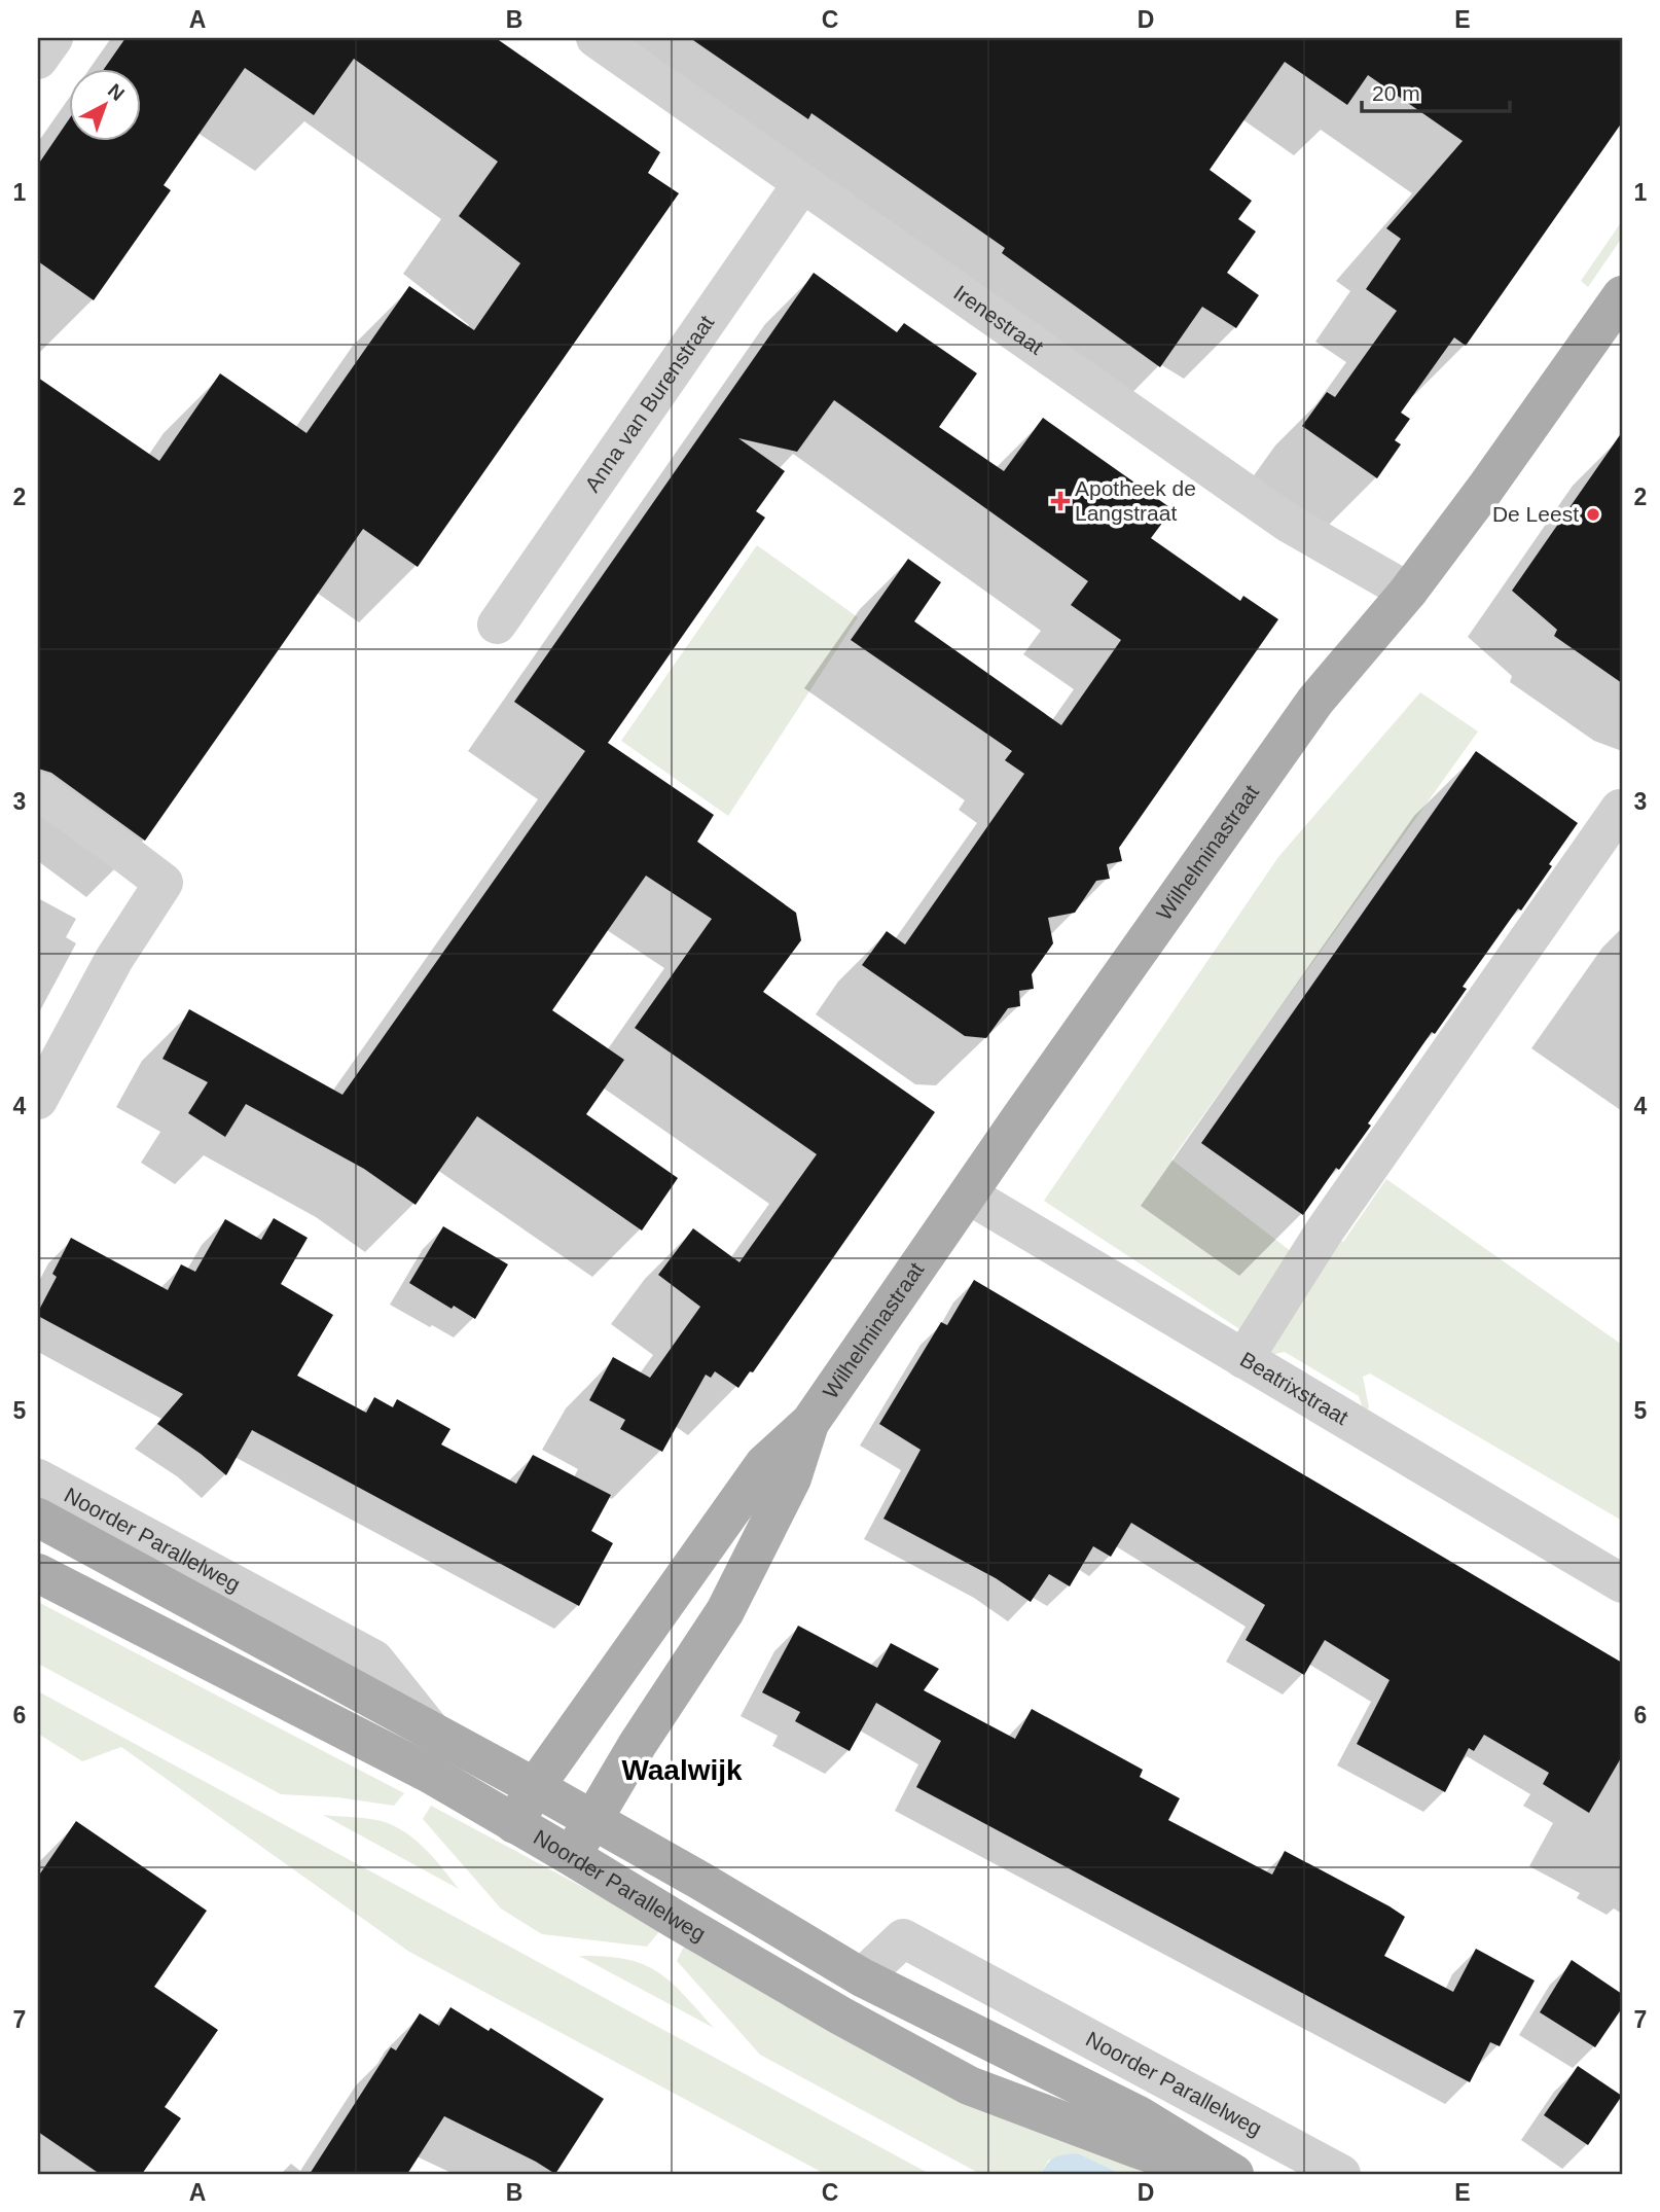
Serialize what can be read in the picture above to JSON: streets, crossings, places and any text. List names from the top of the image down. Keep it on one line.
{"streets":{"main road":["Wilhelminastraat","Noorder Parallelweg"],"street":["Irenestraat","Anna van Burenstraat","Beatrixstraat"]},"crossings":[["Irenestraat","Anna van Burenstraat"],["Irenestraat","Wilhelminastraat"],["Wilhelminastraat","Beatrixstraat"],["Wilhelminastraat","Noorder Parallelweg"]],"districts":["Waalwijk"],"places":{"health":["Apotheek de Langstraat"],"other":["De Leest"]},"scale_bar":"20 m","north":"top right","grid":{"columns":["A","B","C","D","E"],"rows":["1","2","3","4","5","6","7"]}}
